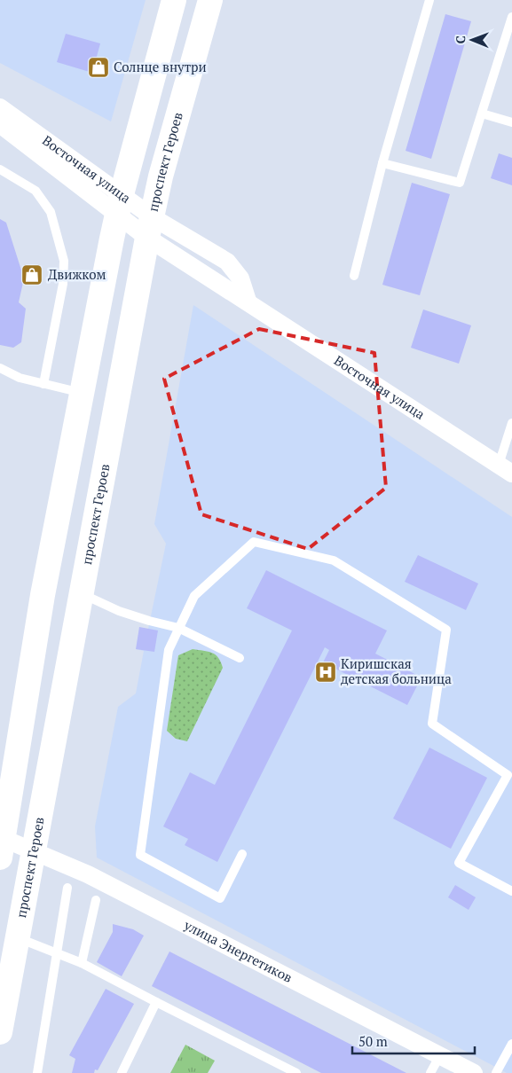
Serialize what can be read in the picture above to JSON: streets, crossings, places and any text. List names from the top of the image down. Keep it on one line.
{"streets":{"main road":["проспект Героев"],"street":["Восточная улица","улица Энергетиков"]},"crossings":[["проспект Героев","Восточная улица"],["проспект Героев","улица Энергетиков"]],"places":{"shop":["Солнце внутри","Движком"],"hospital":["Киришская детская больница"]},"scale_bar":"50 m","north":"left"}
